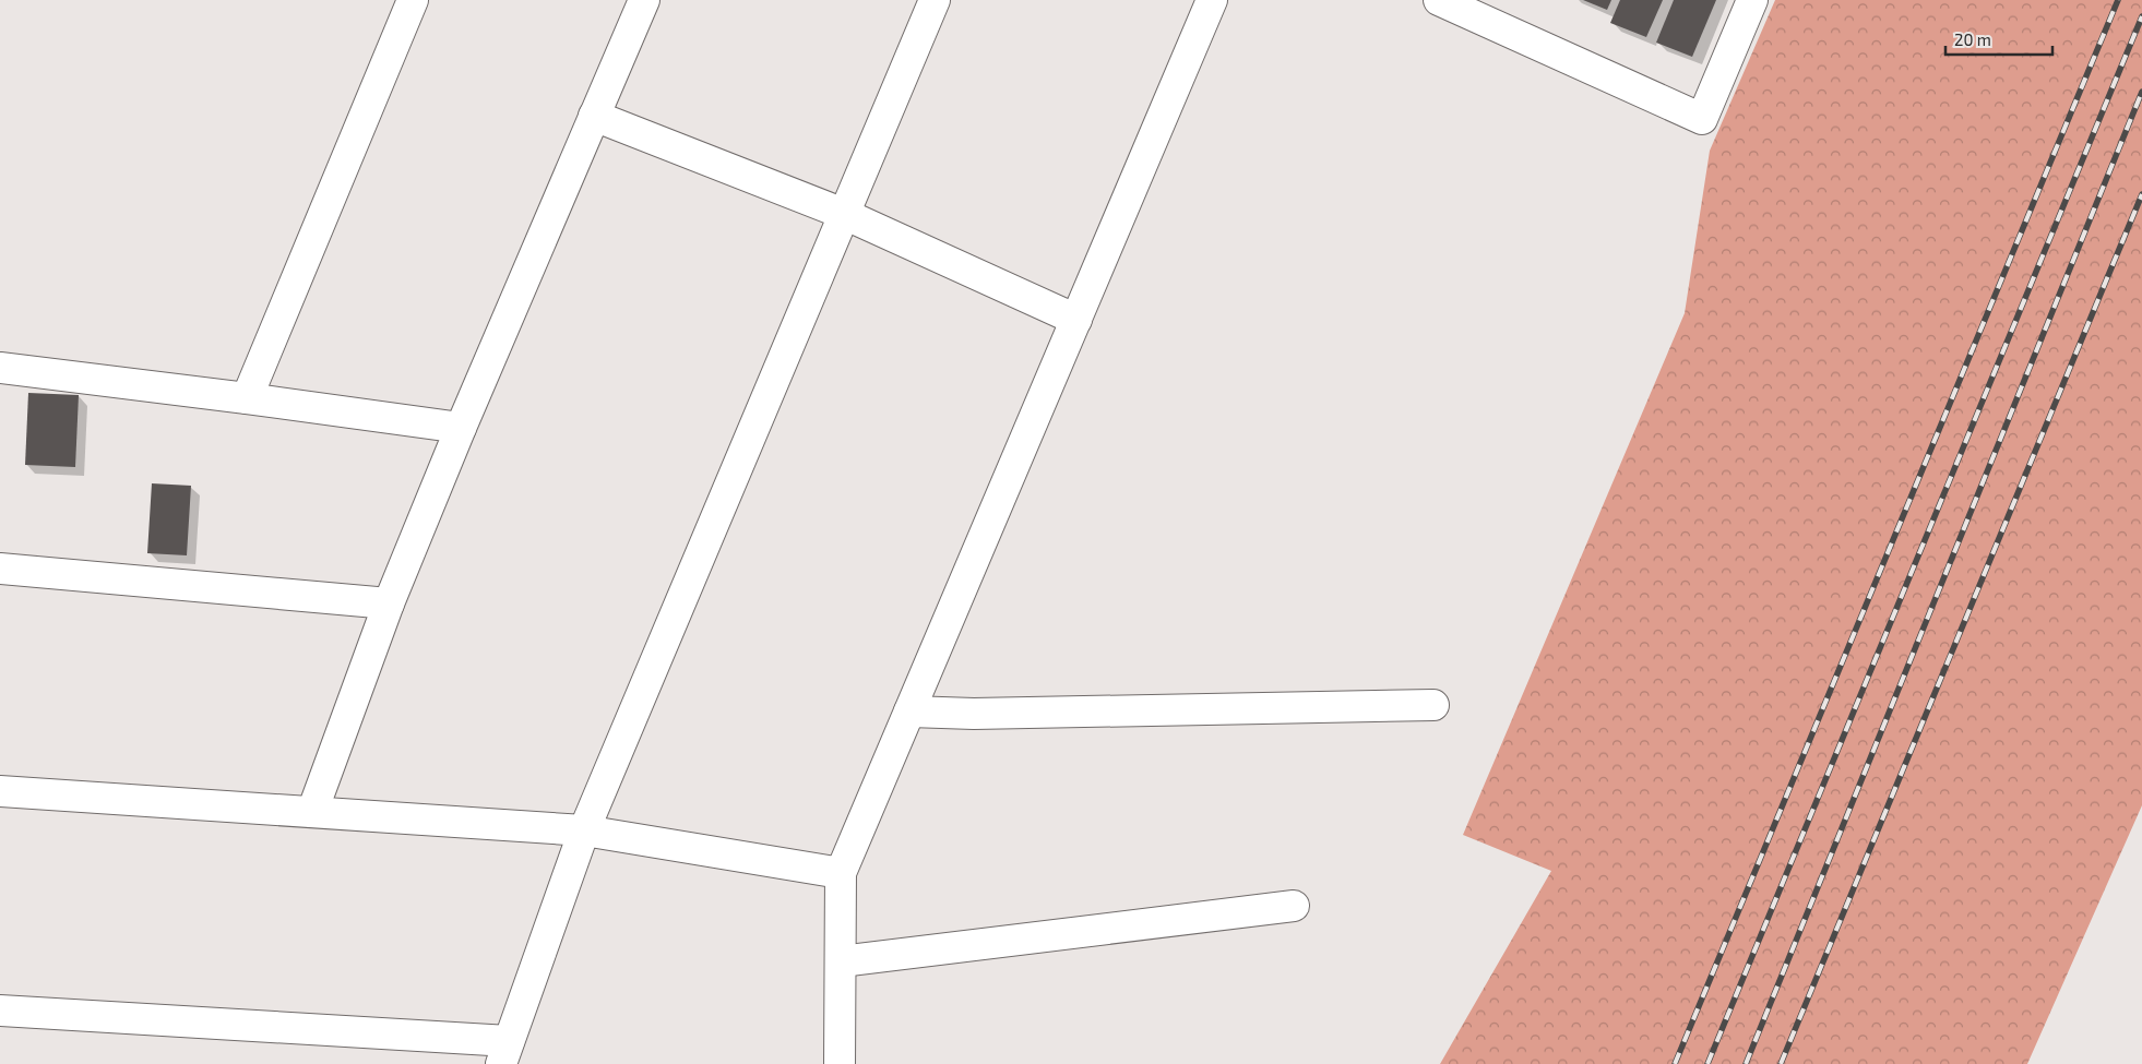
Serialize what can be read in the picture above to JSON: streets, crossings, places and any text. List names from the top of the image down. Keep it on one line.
{"scale_bar":"20 m"}
